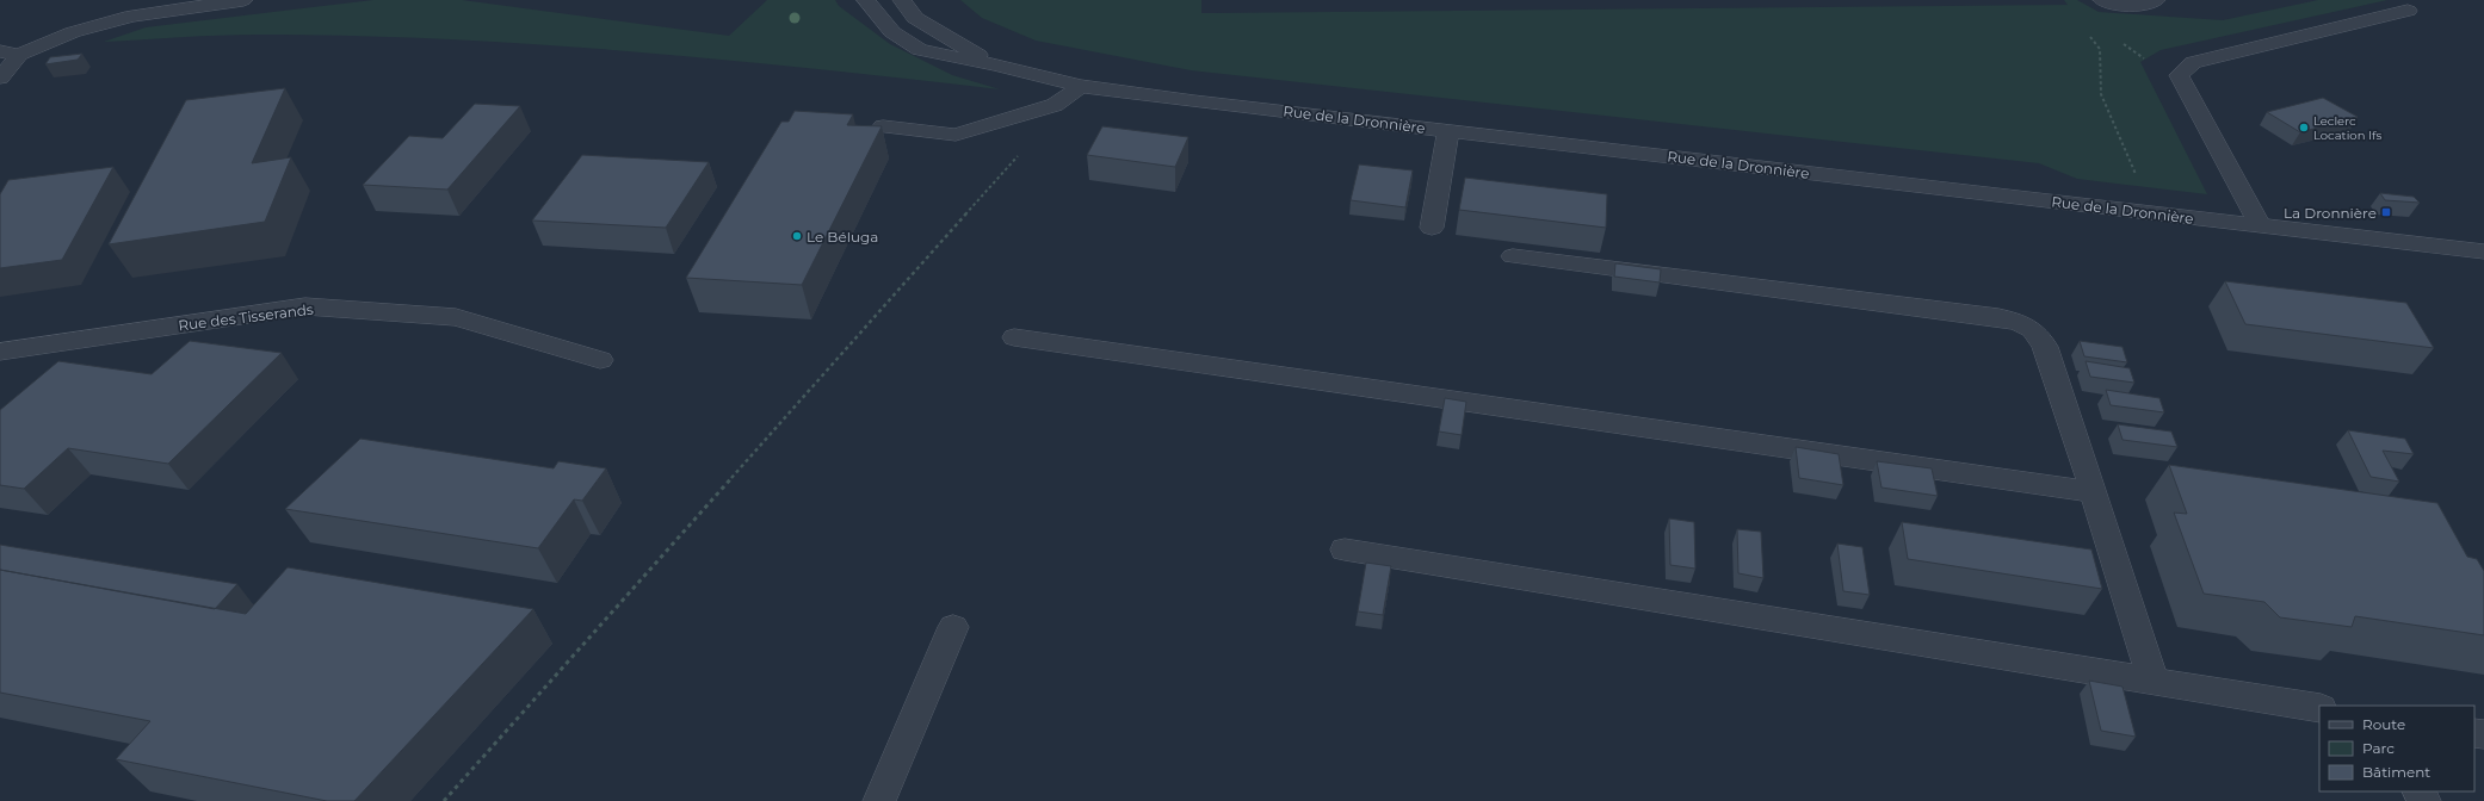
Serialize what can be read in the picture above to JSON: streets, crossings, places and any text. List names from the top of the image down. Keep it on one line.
{"streets":{"street":["Rue de la Dronnière","Rue des Tisserands"]},"places":{"other":["Leclerc Location Ifs","Le Béluga"],"transit":["La Dronnière"]},"legend":["Route","Parc","Bâtiment"]}
